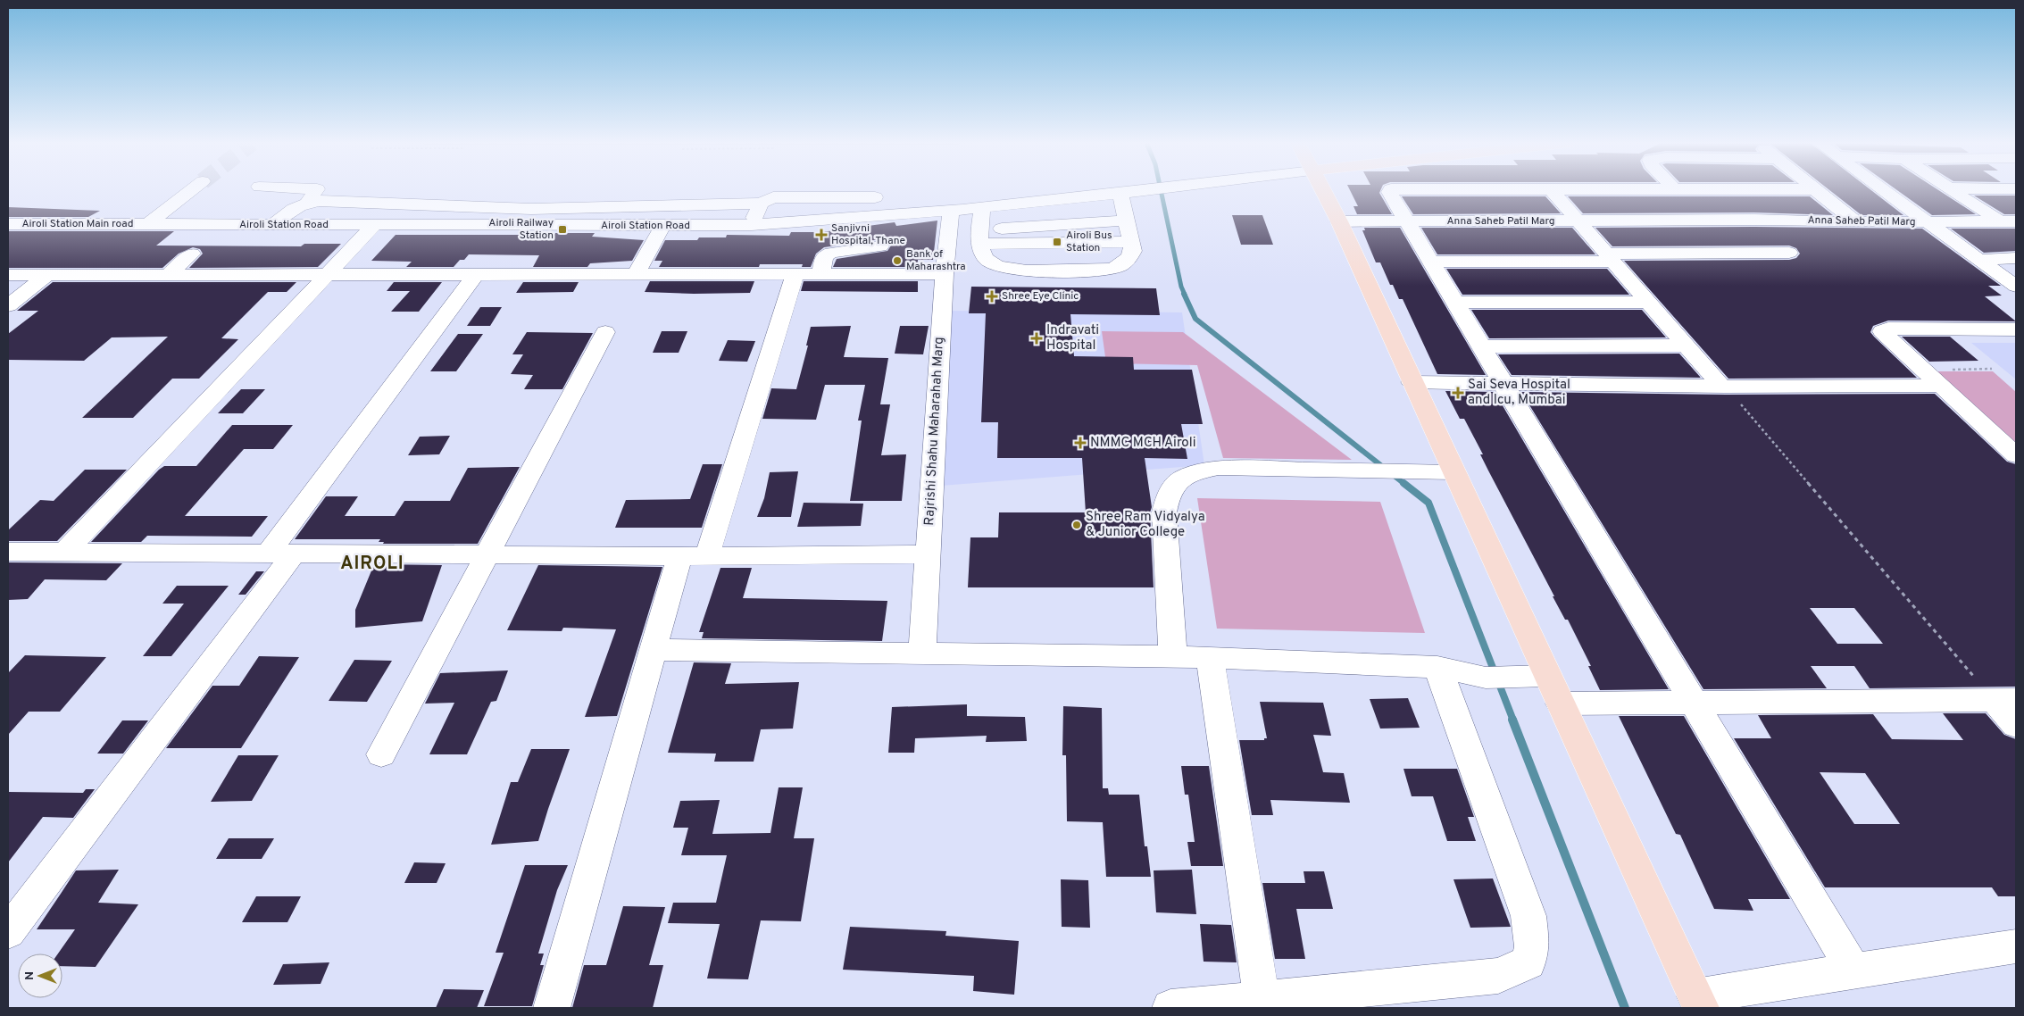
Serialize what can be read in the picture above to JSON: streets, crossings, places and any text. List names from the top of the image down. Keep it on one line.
{"streets":{"street":["Anna Saheb Patil Marg","Airoli Station Main road","Airoli Station Road","Rajrishi Shahu Maharahah Marg"]},"crossings":[["Airoli Station Main road","Airoli Station Road"],["Airoli Station Road","Rajrishi Shahu Maharahah Marg"]],"districts":["AIROLI"],"places":{"transit":["Airoli Railway Station","Airoli Bus Station"],"health":["Sanjivni Hospital, Thane","Shree Eye Clinic","Indravati Hospital","Sai Seva Hospital and Icu, Mumbai","NMMC MCH Airoli"],"other":["Bank of Maharashtra","Shree Ram Vidyalya & Junior College"]},"north":"left"}
